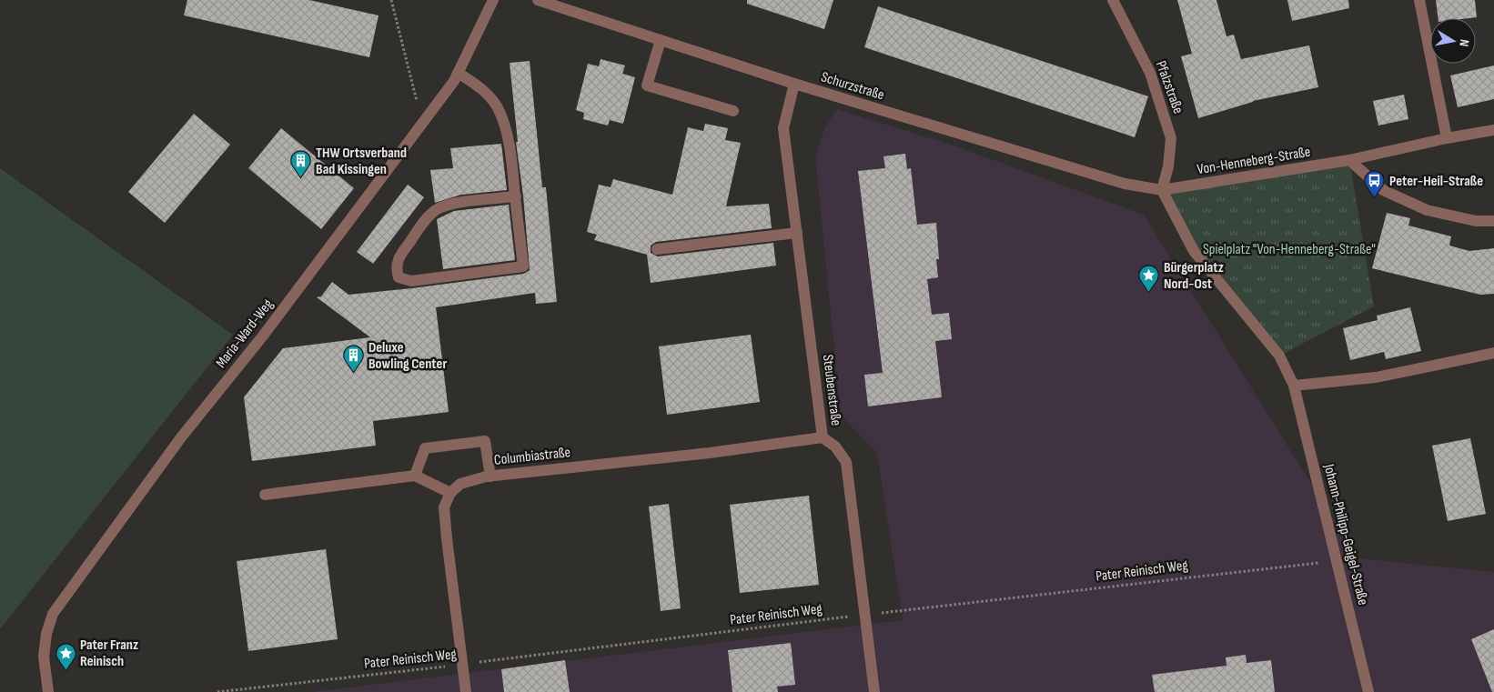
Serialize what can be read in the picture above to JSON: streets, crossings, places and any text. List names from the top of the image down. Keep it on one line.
{"streets":{"street":["Schurzstraße","Pfalzstraße","Von-Henneberg-Straße","Maria-Ward-Weg","Steubenstraße","Columbiastraße","Johann-Philipp-Geigel-Straße"],"path":["Pater Reinisch Weg"]},"crossings":[["Schurzstraße","Pfalzstraße"],["Schurzstraße","Von-Henneberg-Straße"],["Schurzstraße","Steubenstraße"],["Pfalzstraße","Von-Henneberg-Straße"],["Steubenstraße","Columbiastraße"],["Steubenstraße","Pater Reinisch Weg"],["Johann-Philipp-Geigel-Straße","Pater Reinisch Weg"]],"parks":["Spielplatz \"Von-Henneberg-Straße\""],"places":{"building":["THW Ortsverband Bad Kissingen","Deluxe Bowling Center"],"bus stop":["Peter-Heil-Straße"],"place":["Bürgerplatz Nord-Ost","Pater Franz Reinisch"]},"north":"right"}
